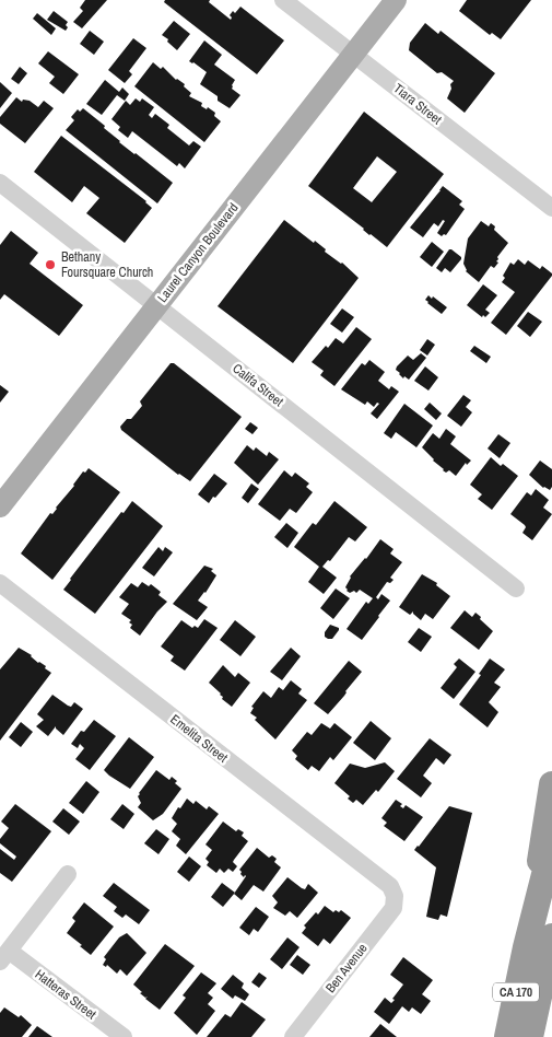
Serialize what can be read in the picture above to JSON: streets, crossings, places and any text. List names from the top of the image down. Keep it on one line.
{"streets":{"highway":["CA 170"],"main road":["Laurel Canyon Boulevard"],"street":["Tiara Street","Califa Street","Emelita Street","Ben Avenue","Hatteras Street"]},"crossings":[["Tiara Street","Laurel Canyon Boulevard"],["Laurel Canyon Boulevard","Califa Street"],["Emelita Street","Ben Avenue"]],"places":["Bethany Foursquare Church"]}
